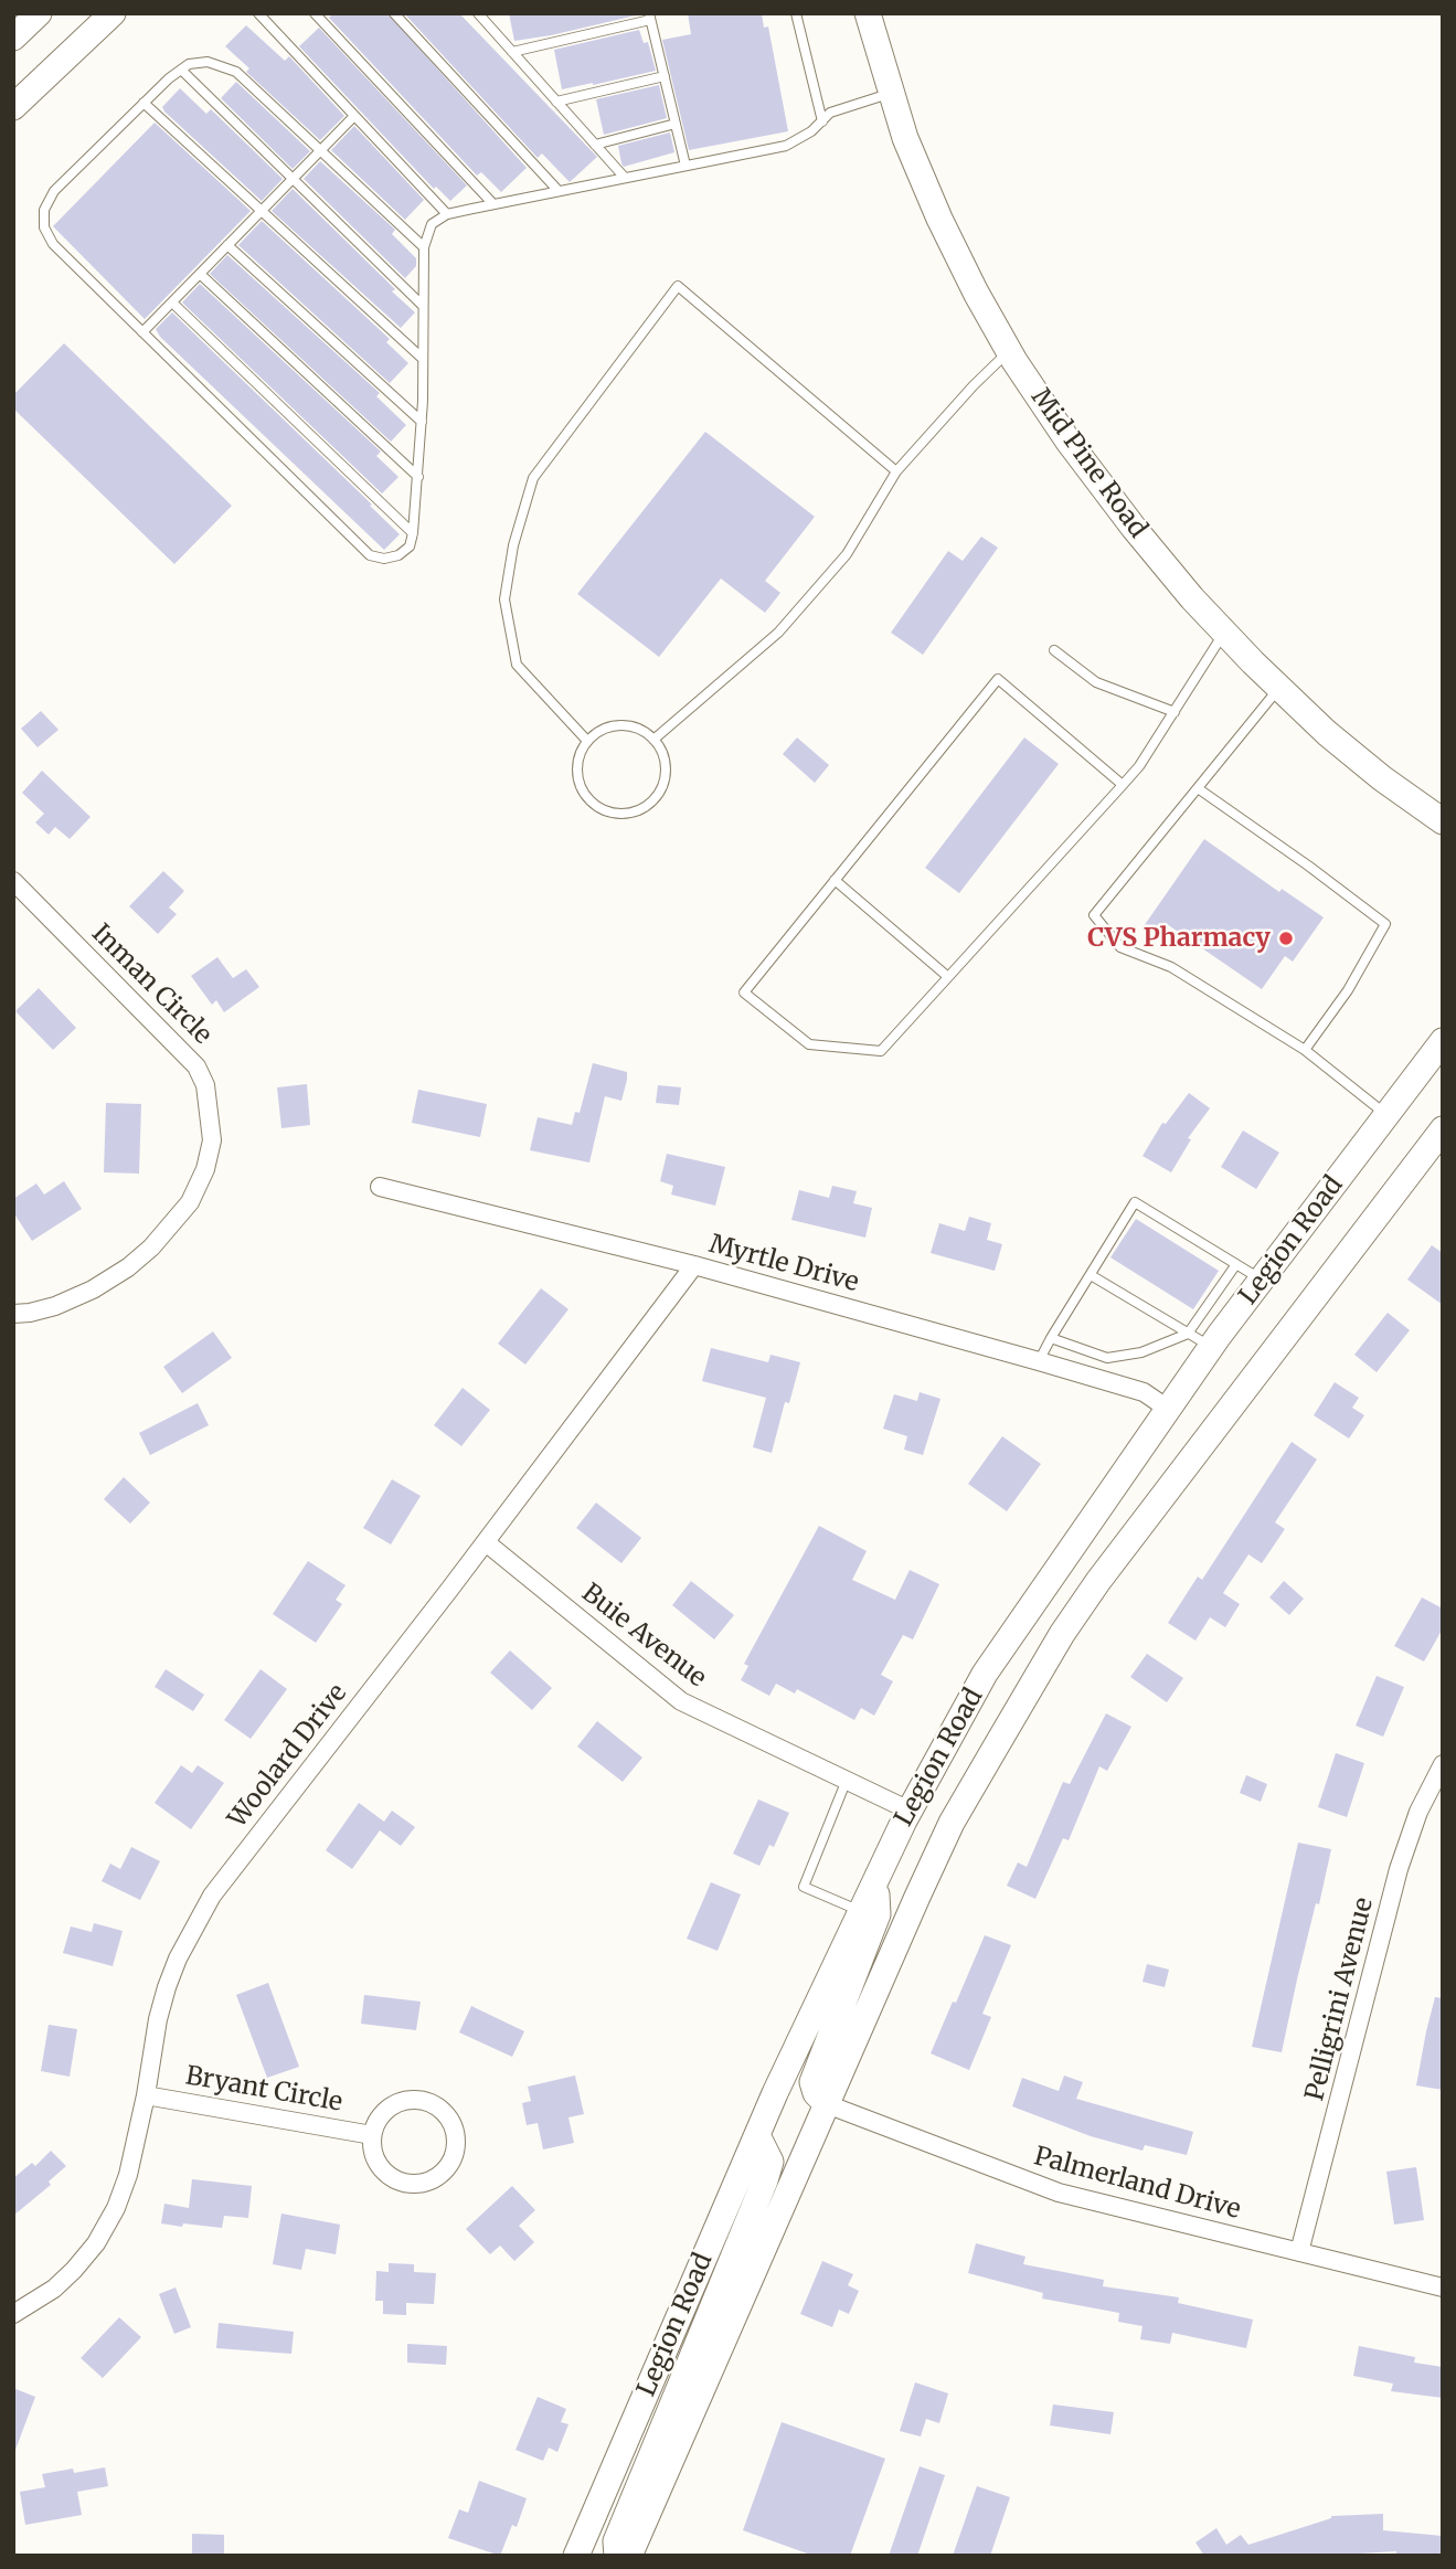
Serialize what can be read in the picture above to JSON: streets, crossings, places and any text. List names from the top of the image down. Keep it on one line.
{"streets":{"main road":["Mid Pine Road","Legion Road"],"street":["Inman Circle","Myrtle Drive","Buie Avenue","Woolard Drive","Pelligrini Avenue","Bryant Circle","Palmerland Drive"]},"crossings":[["Legion Road","Myrtle Drive"],["Legion Road","Buie Avenue"],["Legion Road","Palmerland Drive"],["Myrtle Drive","Woolard Drive"],["Buie Avenue","Woolard Drive"],["Woolard Drive","Bryant Circle"],["Pelligrini Avenue","Palmerland Drive"]],"places":["CVS Pharmacy"]}
